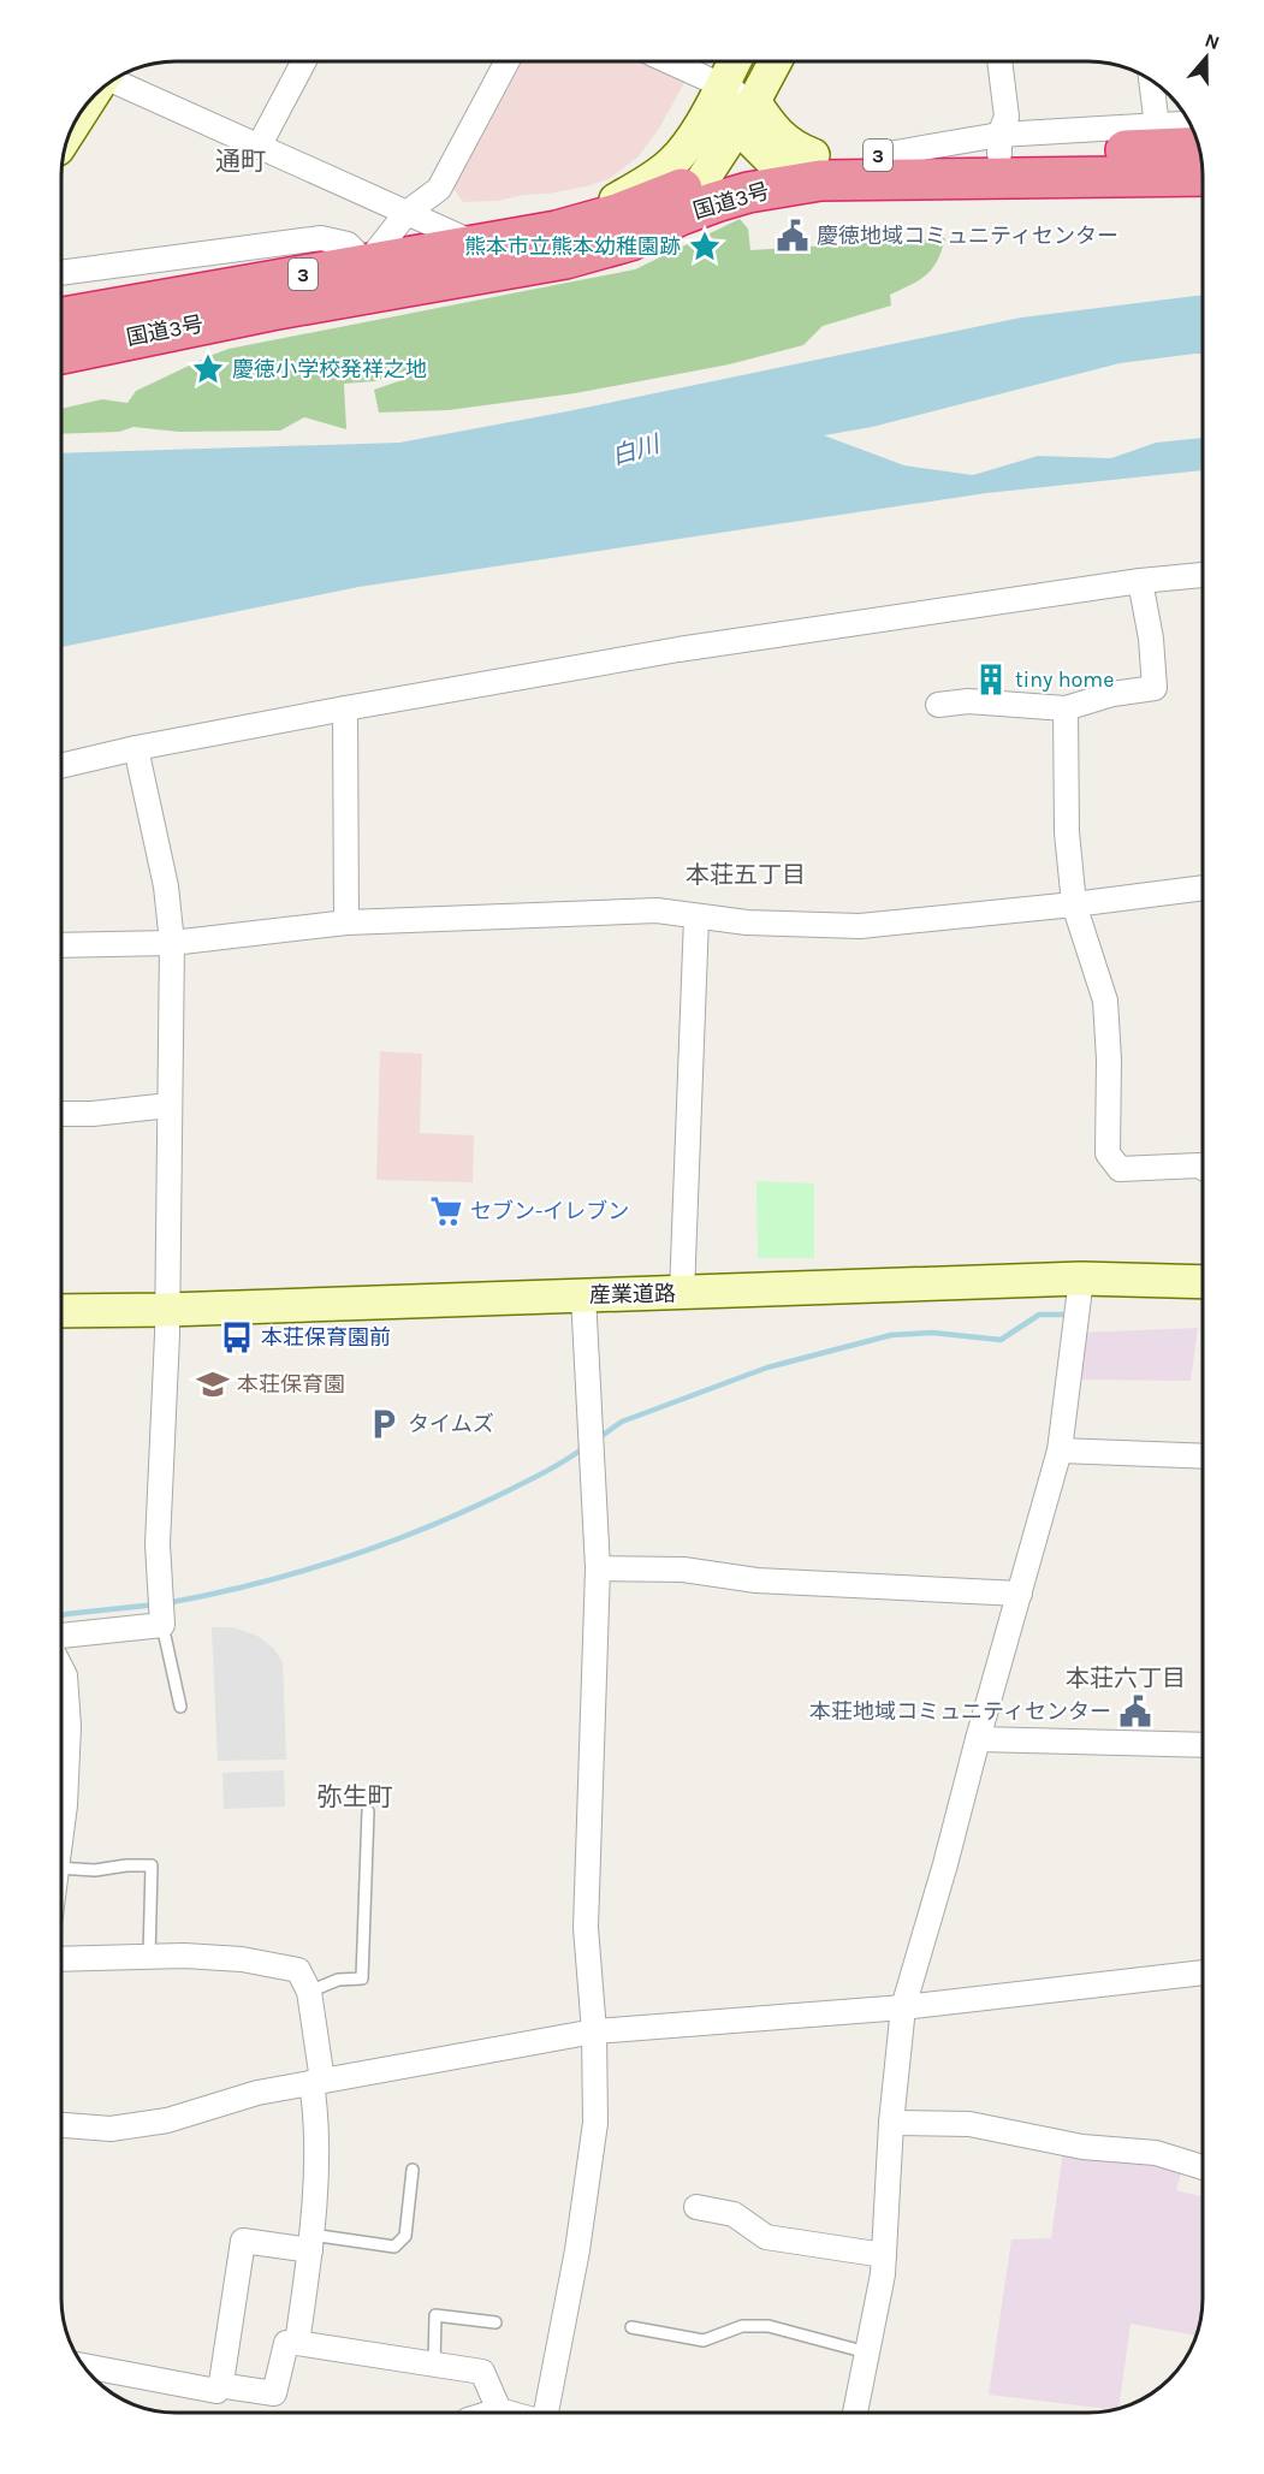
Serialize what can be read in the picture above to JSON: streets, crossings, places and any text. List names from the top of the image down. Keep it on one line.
{"streets":{"highway":["3","国道3号"],"street":["産業道路"]},"districts":["通町","本荘五丁目","本荘六丁目","弥生町"],"water":["白川"],"places":{"public building":["慶徳地域コミュニティセンター","本荘地域コミュニティセンター"],"place":["熊本市立熊本幼稚園跡","慶徳小学校発祥之地"],"building":["tiny home"],"supermarket":["セブン-イレブン"],"bus stop":["本荘保育園前"],"school or university":["本荘保育園"],"parking":["タイムズ"]},"north":"top"}
